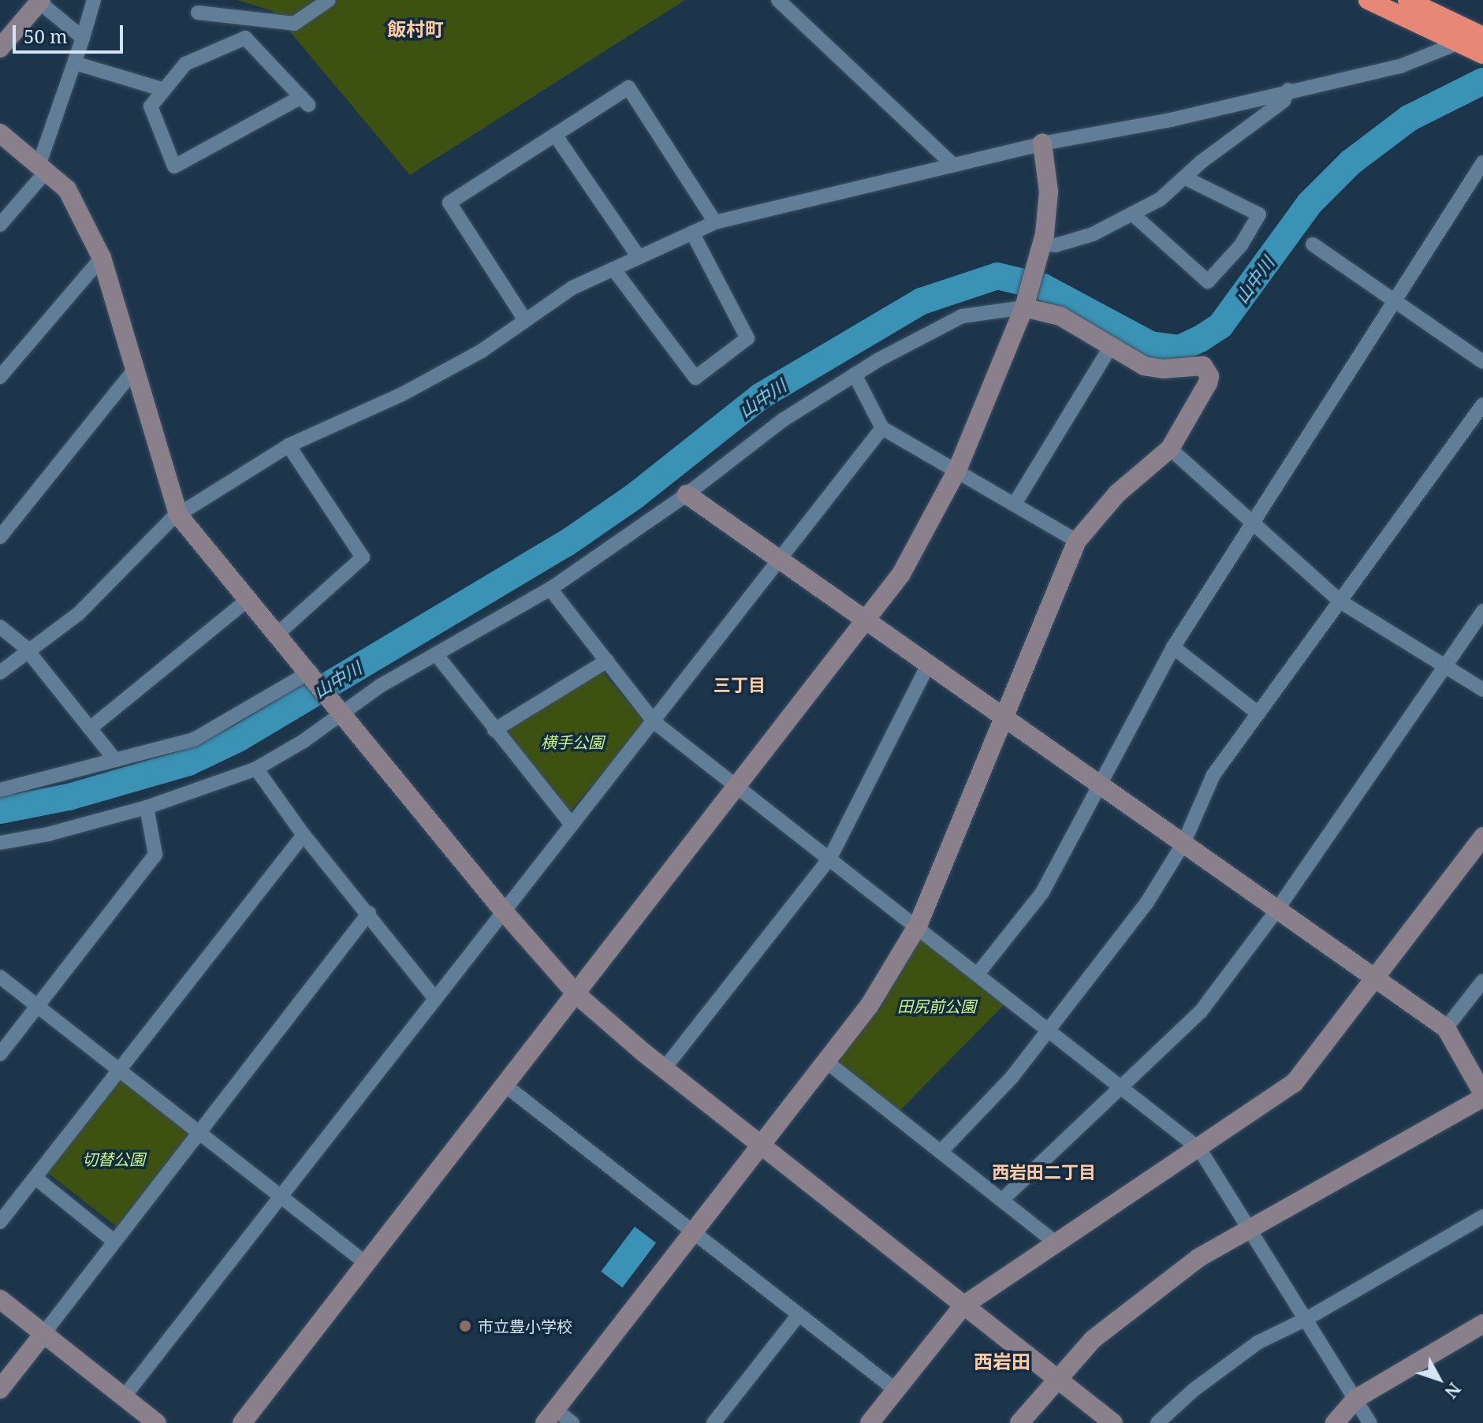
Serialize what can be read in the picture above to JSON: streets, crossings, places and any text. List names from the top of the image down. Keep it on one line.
{"districts":["飯村町","三丁目","西岩田二丁目","西岩田"],"water":["山中川"],"parks":["横手公園","田尻前公園","切替公園"],"places":["市立豊小学校"],"scale_bar":"50 m","north":"bottom right"}
